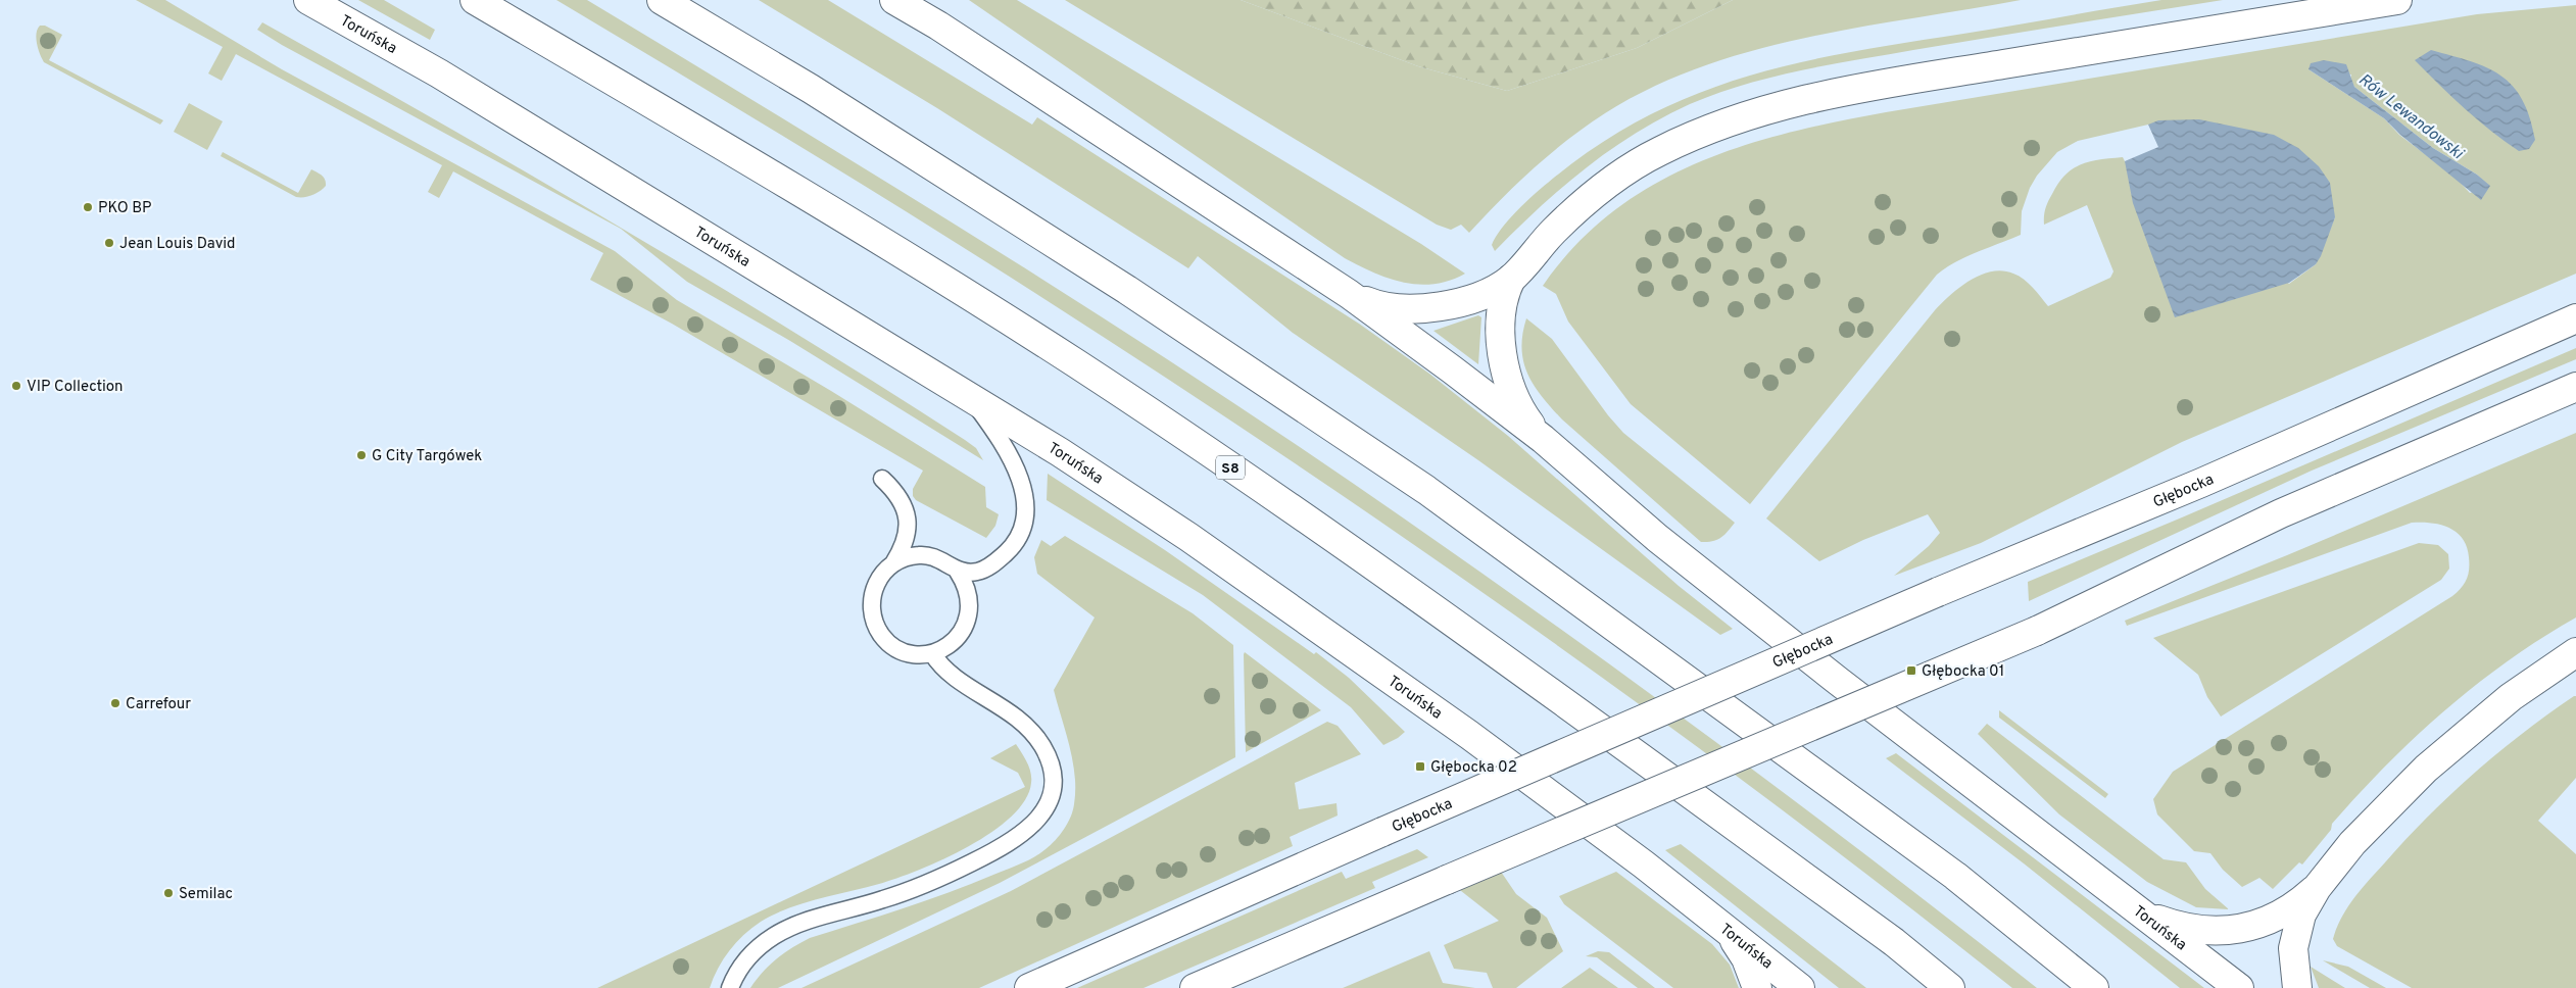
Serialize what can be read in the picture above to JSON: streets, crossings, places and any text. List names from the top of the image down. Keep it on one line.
{"streets":{"main road":["Toruńska","S8","Głębocka"]},"water":["Rów Lewandowski"],"places":{"other":["PKO BP","Jean Louis David","VIP Collection","G City Targówek","Carrefour","Semilac"],"transit":["Głębocka 01","Głębocka 02"]}}
